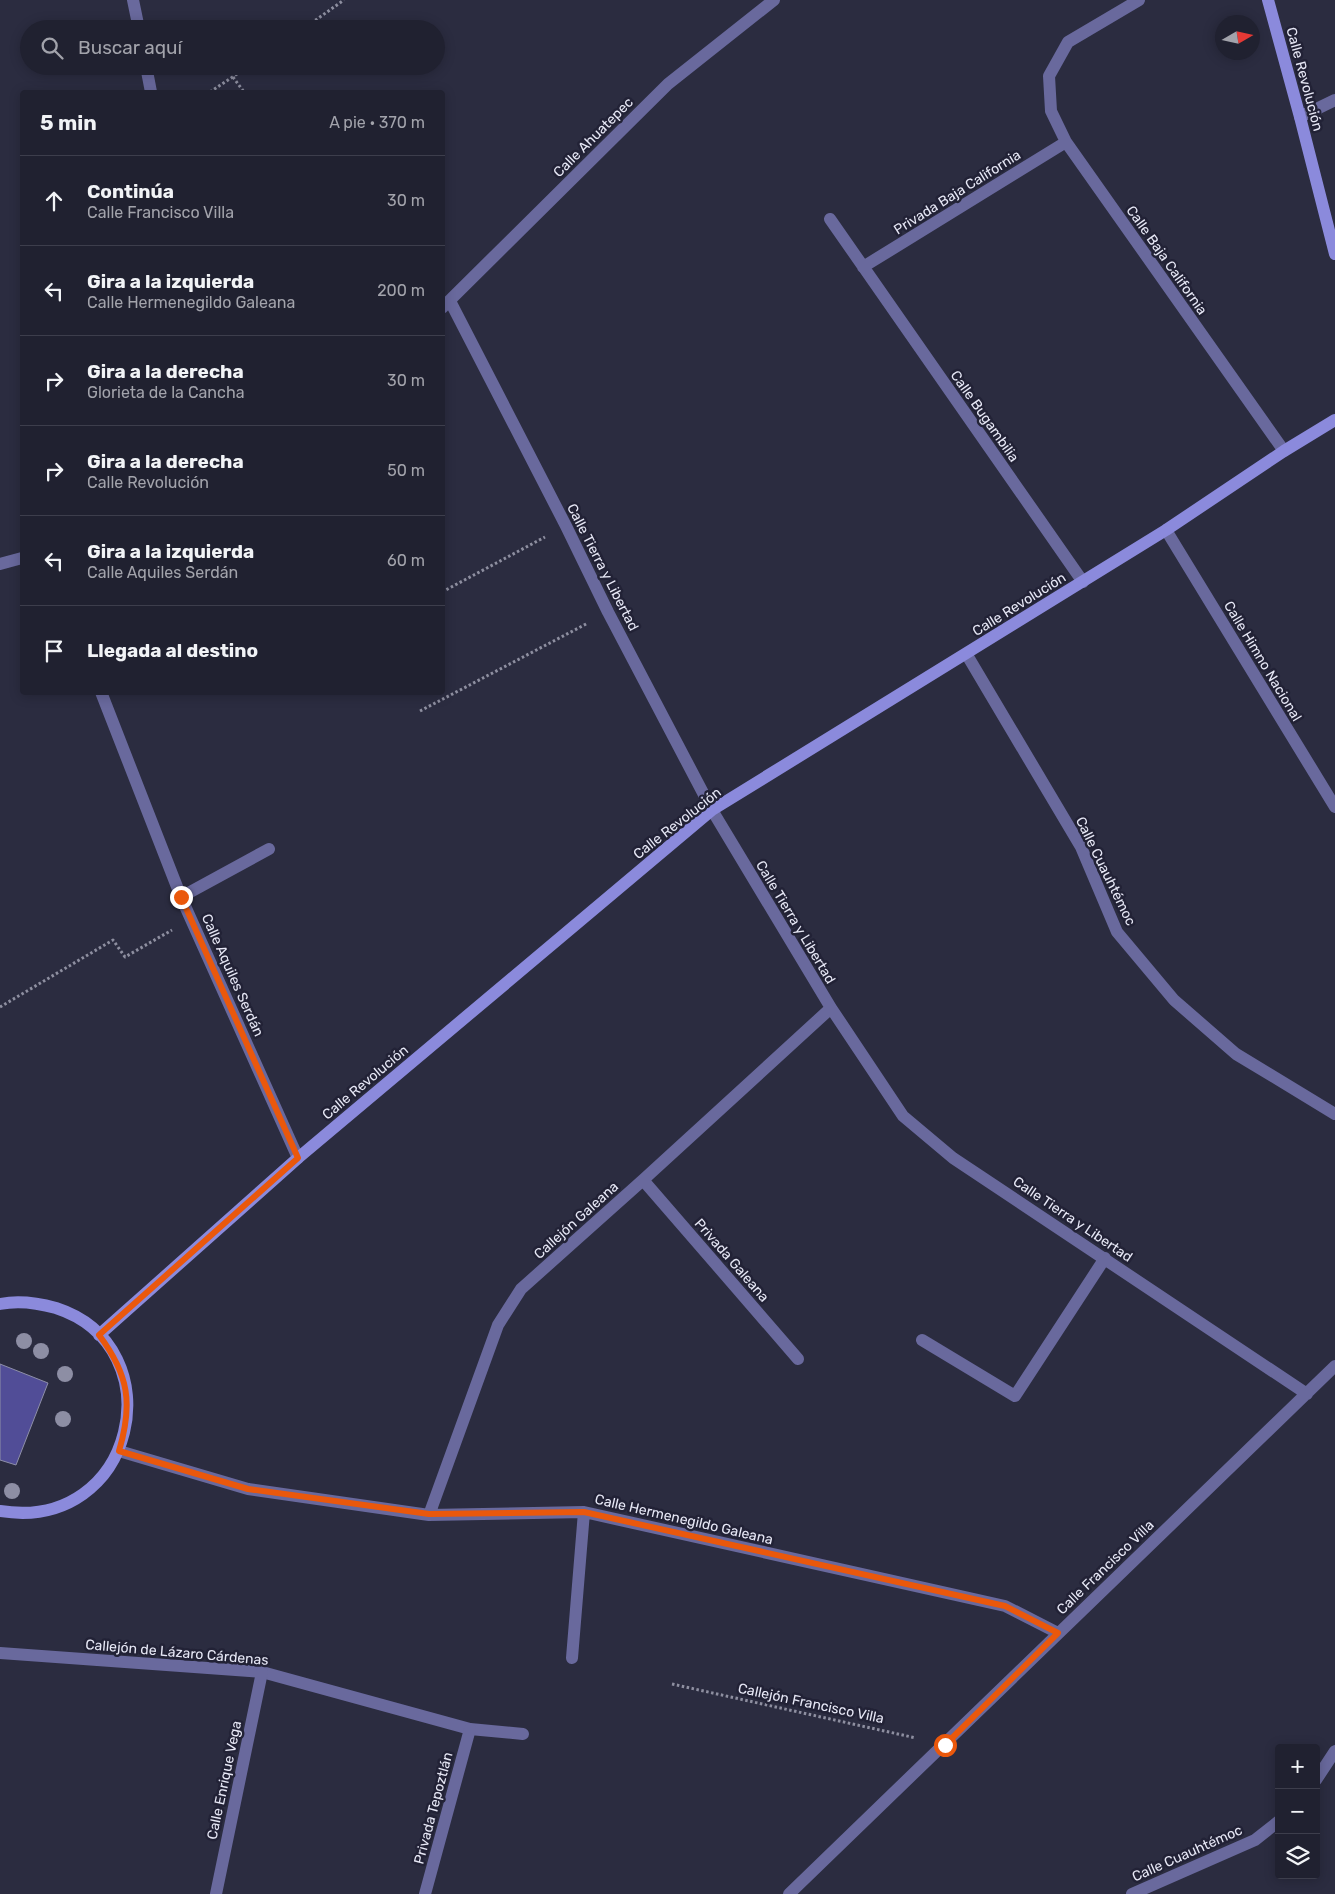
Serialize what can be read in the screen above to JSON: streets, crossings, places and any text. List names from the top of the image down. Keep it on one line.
{"streets":{"street":["Calle Revolución","Calle Ahuatepec","Privada Baja California","Calle Baja California","Calle Bugambilia","Calle Tierra y Libertad","Calle Himno Nacional","Calle Cuauhtémoc","Calle Aquiles Serdán","Callejón Galeana","Privada Galeana","Calle Hermenegildo Galeana","Calle Francisco Villa","Callejón de Lázaro Cárdenas","Calle Enrique Vega","Privada Tepoztlán"],"path":["Callejón Francisco Villa"]},"crossings":[["Calle Revolución","Calle Baja California"],["Calle Revolución","Calle Bugambilia"],["Calle Revolución","Calle Tierra y Libertad"],["Calle Revolución","Calle Himno Nacional"],["Calle Revolución","Calle Cuauhtémoc"],["Calle Revolución","Calle Aquiles Serdán"],["Calle Ahuatepec","Calle Tierra y Libertad"],["Privada Baja California","Calle Baja California"],["Privada Baja California","Calle Bugambilia"],["Calle Tierra y Libertad","Callejón Galeana"],["Calle Tierra y Libertad","Calle Francisco Villa"],["Callejón Galeana","Privada Galeana"],["Callejón Galeana","Calle Hermenegildo Galeana"],["Calle Hermenegildo Galeana","Calle Francisco Villa"],["Calle Francisco Villa","Callejón Francisco Villa"],["Callejón de Lázaro Cárdenas","Calle Enrique Vega"],["Callejón de Lázaro Cárdenas","Privada Tepoztlán"]],"north":"right","page":{"search":"Buscar aquí","heading":["5 min","A pie · 370 m"],"list":[["Continúa","Calle Francisco Villa","30 m"],["Gira a la izquierda","Calle Hermenegildo Galeana","200 m"],["Gira a la derecha","Glorieta de la Cancha","30 m"],["Gira a la derecha","Calle Revolución","50 m"],["Gira a la izquierda","Calle Aquiles Serdán","60 m"],"Llegada al destino"],"map_buttons":["+","−"]}}
